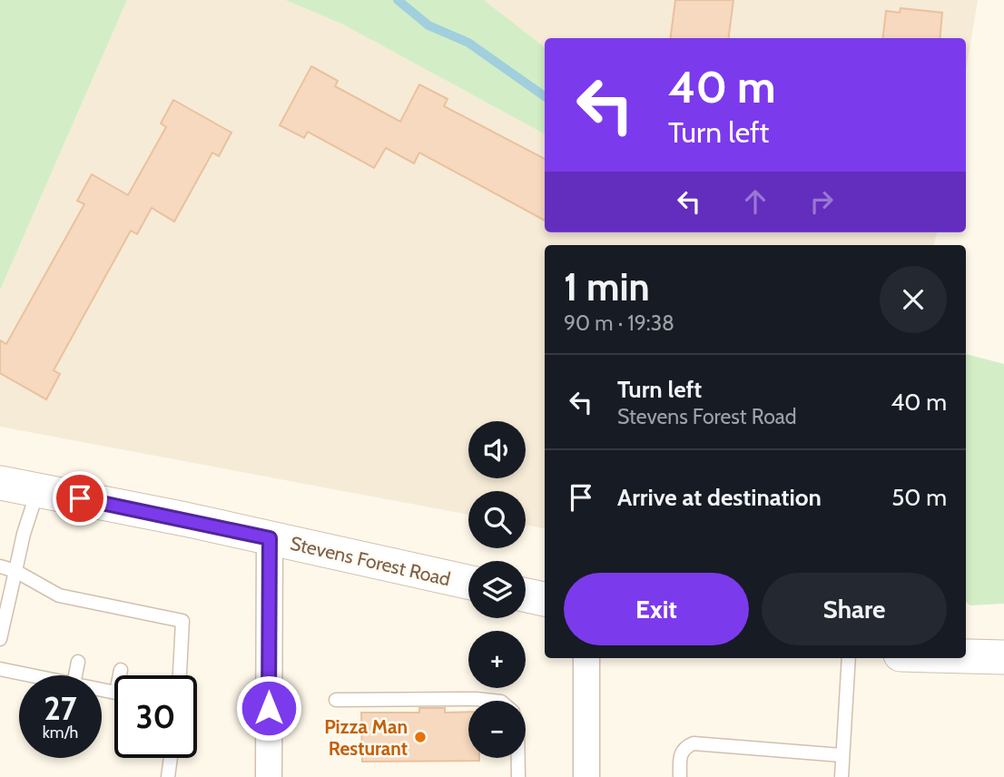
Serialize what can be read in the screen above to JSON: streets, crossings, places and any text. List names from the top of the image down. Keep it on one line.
{"streets":{"street":["Stevens Forest Road"]},"places":["Pizza Man Resturant"],"page":{"turn":["40 m","Turn left"],"heading":["1 min","90 m · 19:38"],"list":[{"name":"Turn left","note":"Stevens Forest Road","value":"40 m"},{"name":"Arrive at destination","value":"50 m"}],"map_buttons":["+","−"],"buttons":["Exit","Share"],"speed":"27 km/h","limit":"30"}}
